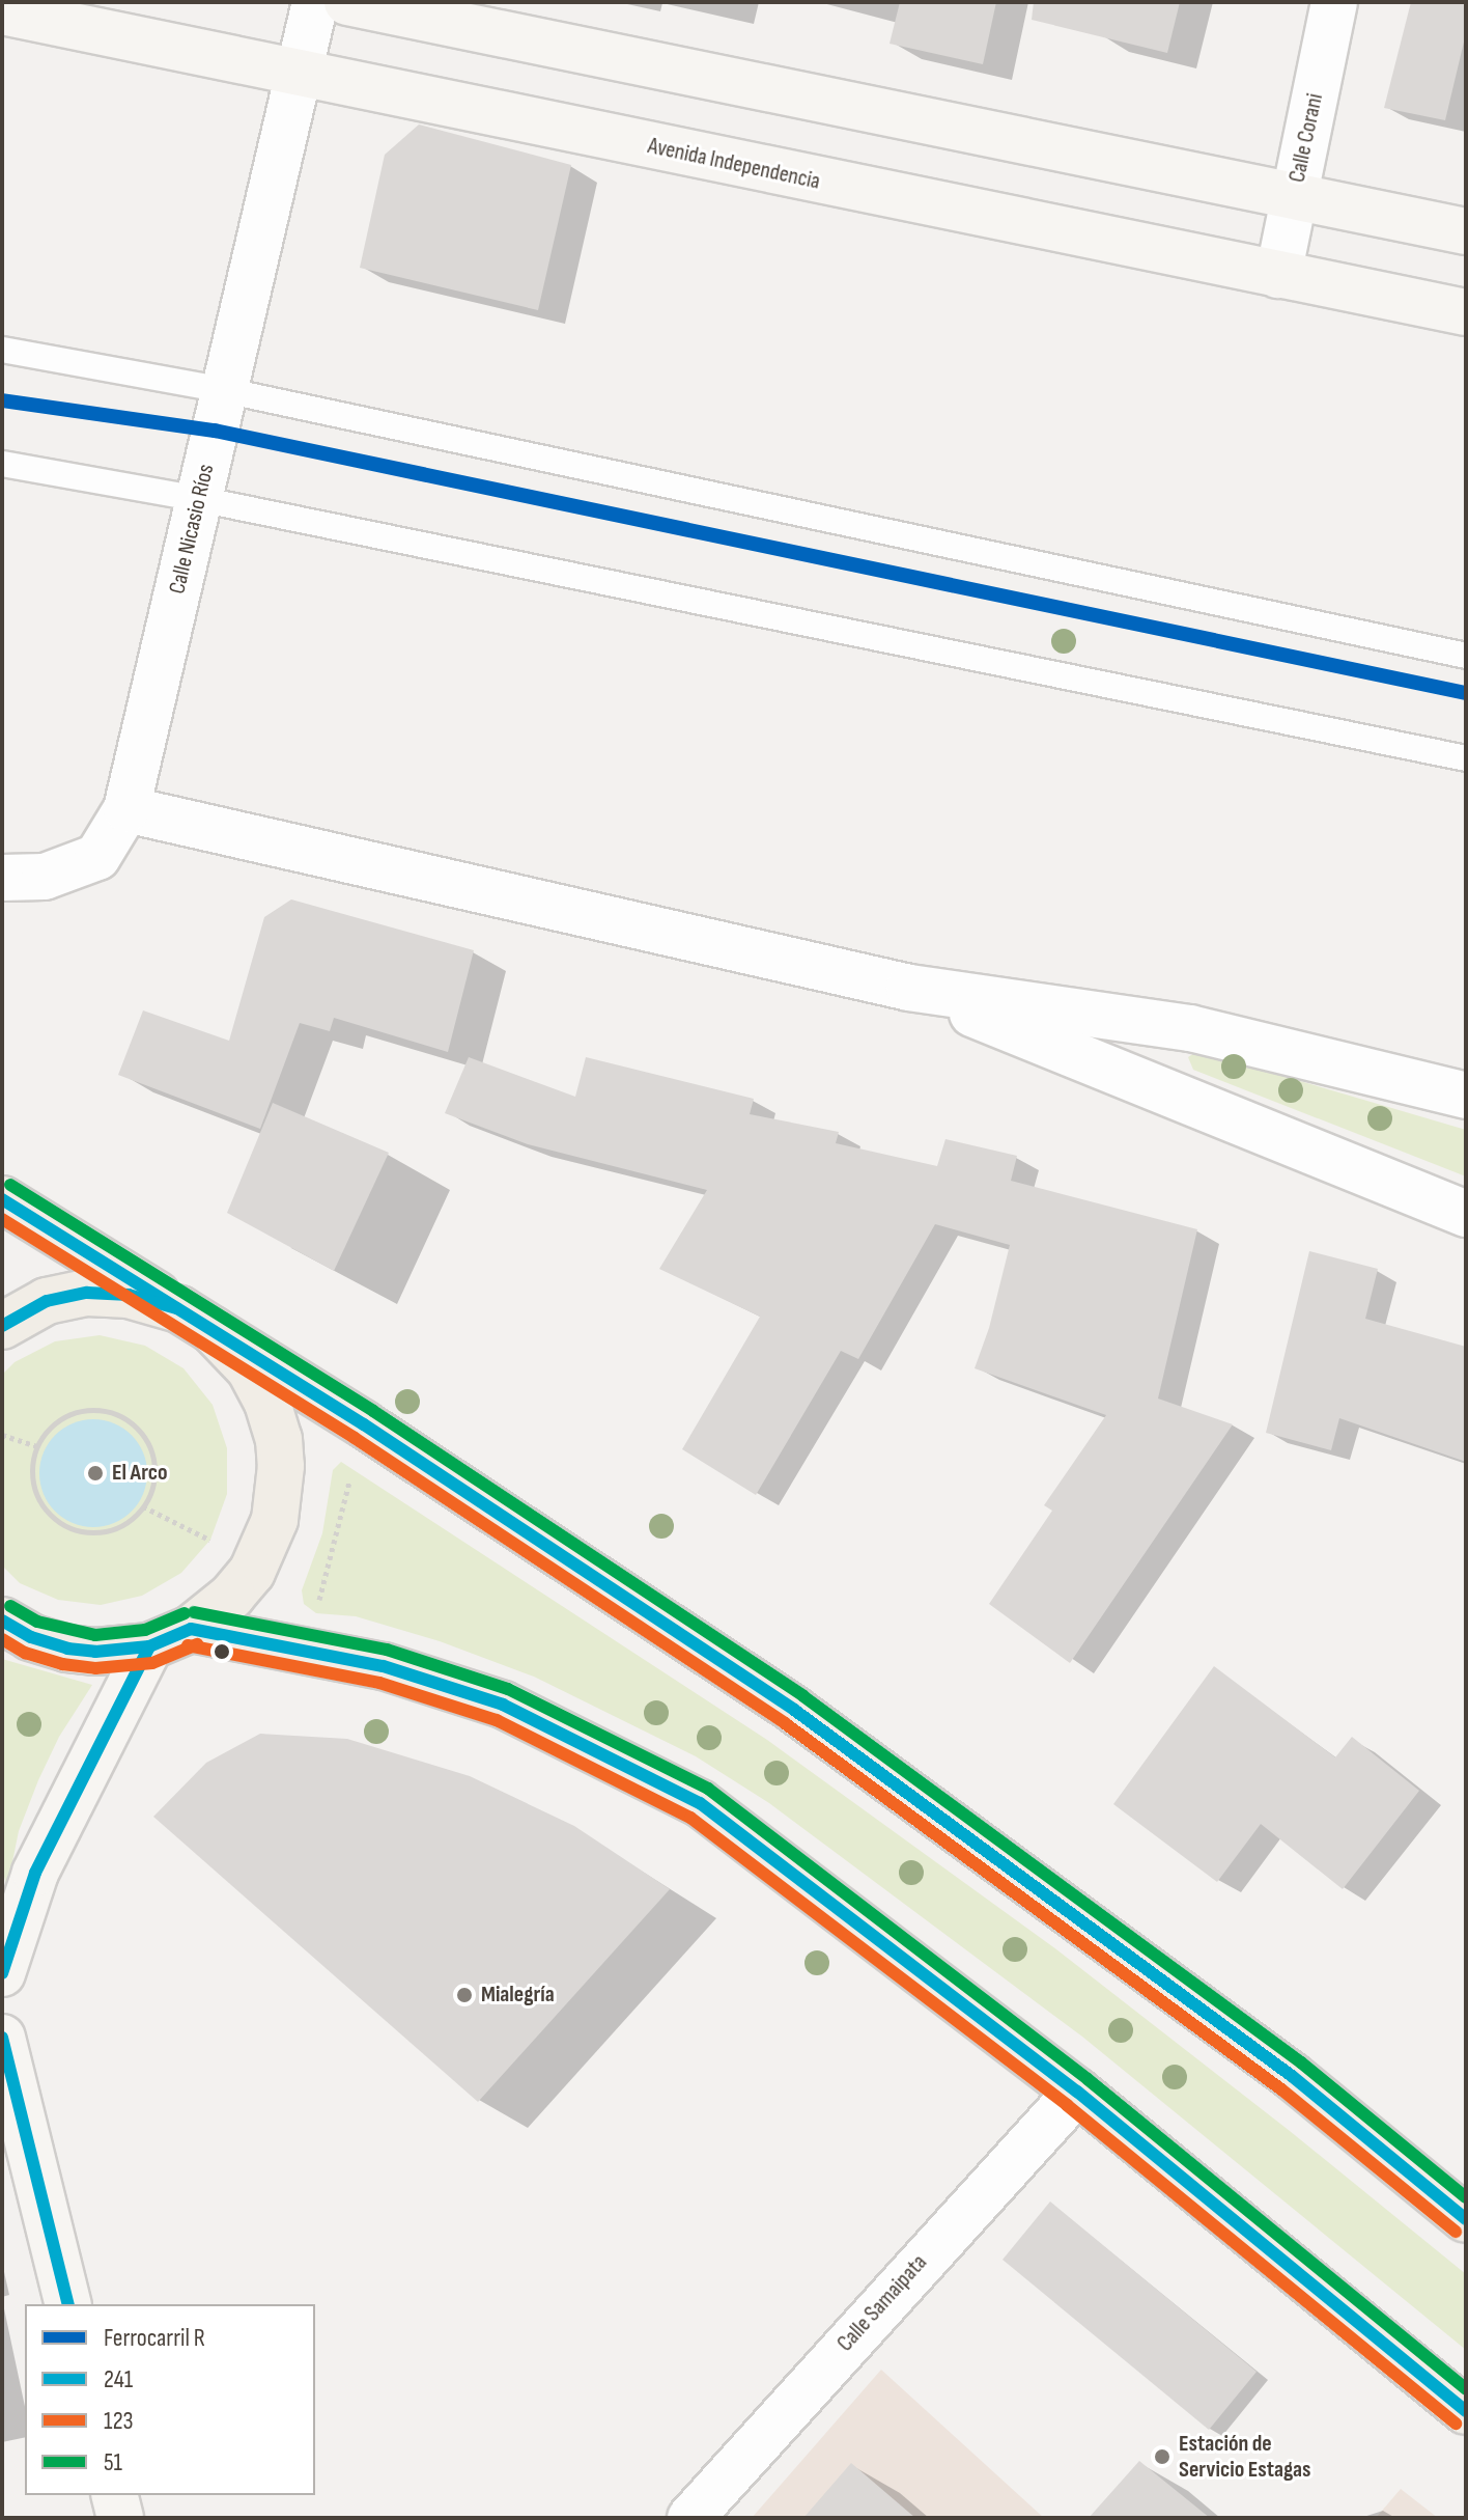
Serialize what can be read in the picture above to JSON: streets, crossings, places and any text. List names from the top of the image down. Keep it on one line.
{"streets":{"main road":["Avenida Independencia"],"street":["Calle Corani","Calle Nicasio Ríos","Calle Samaipata"]},"crossings":[["Calle Corani","Avenida Independencia"],["Avenida Independencia","Calle Nicasio Ríos"]],"places":["El Arco","Mialegría","Estación de Servicio Estagas"],"lines":["rail line R","transit line 51","transit line 241","transit line 123"],"legend":["Ferrocarril R","241","123","51"]}
